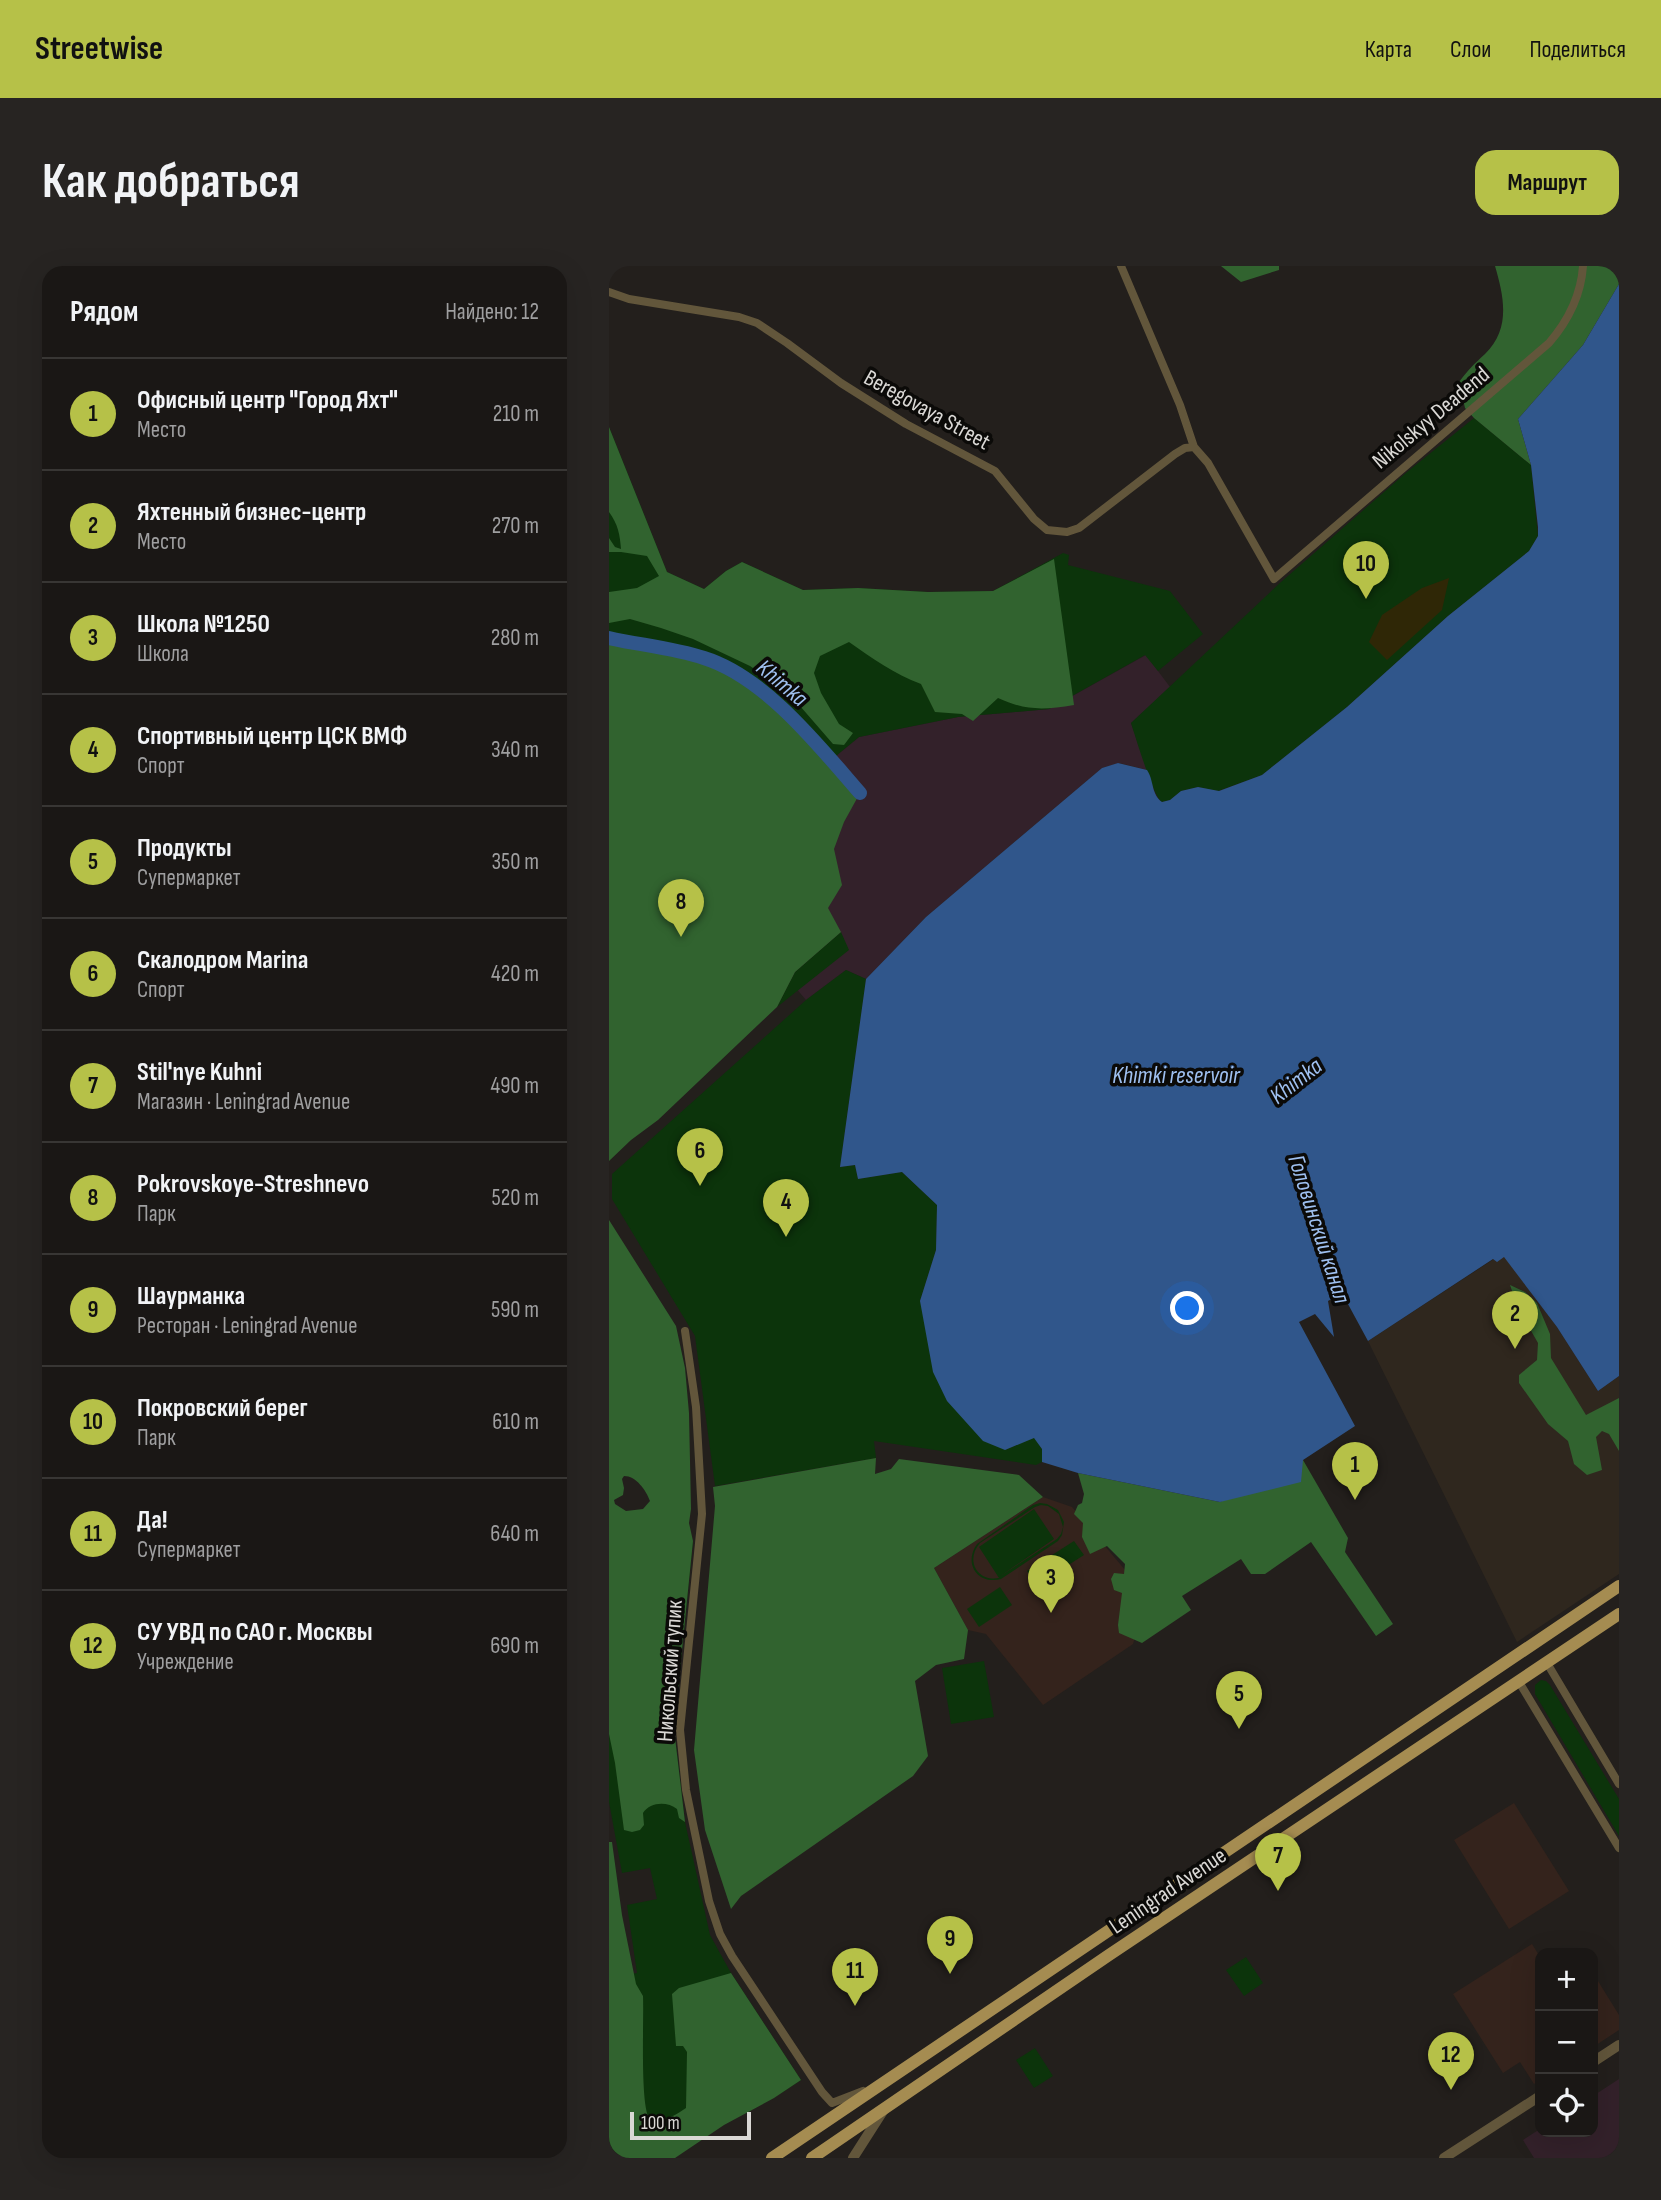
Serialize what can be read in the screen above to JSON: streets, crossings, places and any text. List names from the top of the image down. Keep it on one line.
{"streets":{"main road":["Leningrad Avenue"],"street":["Beregovaya Street","Nikolskyy Deadend","Никольский тупик"]},"crossings":[["Beregovaya Street","Nikolskyy Deadend"],["Никольский тупик","Leningrad Avenue"]],"water":["Khimka","Khimki reservoir","Головинский канал"],"scale_bar":"100 m","page":{"header":"Streetwise","nav":["Карта","Слои","Поделиться"],"buttons":"Маршрут","title":"Как добраться","heading":["Рядом","Найдено: 12"],"list":[{"mark":"1","name":"Офисный центр \"Город Яхт\"","note":"Место","value":"210 m"},{"mark":"2","name":"Яхтенный бизнес-центр","note":"Место","value":"270 m"},{"mark":"3","name":"Школа №1250","note":"Школа","value":"280 m"},{"mark":"4","name":"Спортивный центр ЦСК ВМФ","note":"Спорт","value":"340 m"},{"mark":"5","name":"Продукты","note":"Супермаркет","value":"350 m"},{"mark":"6","name":"Скалодром Marina","note":"Спорт","value":"420 m"},{"mark":"7","name":"Stil'nye Kuhni","note":"Магазин · Leningrad Avenue","value":"490 m"},{"mark":"8","name":"Pokrovskoye-Streshnevo","note":"Парк","value":"520 m"},{"mark":"9","name":"Шаурманка","note":"Ресторан · Leningrad Avenue","value":"590 m"},{"mark":"10","name":"Покровский берег","note":"Парк","value":"610 m"},{"mark":"11","name":"Да!","note":"Супермаркет","value":"640 m"},{"mark":"12","name":"СУ УВД по САО г. Москвы","note":"Учреждение","value":"690 m"}],"pins":["10","8","6","4","2","1","3","5","7","9","11","12"],"map_buttons":["+","−"],"scale":"100 m"}}
